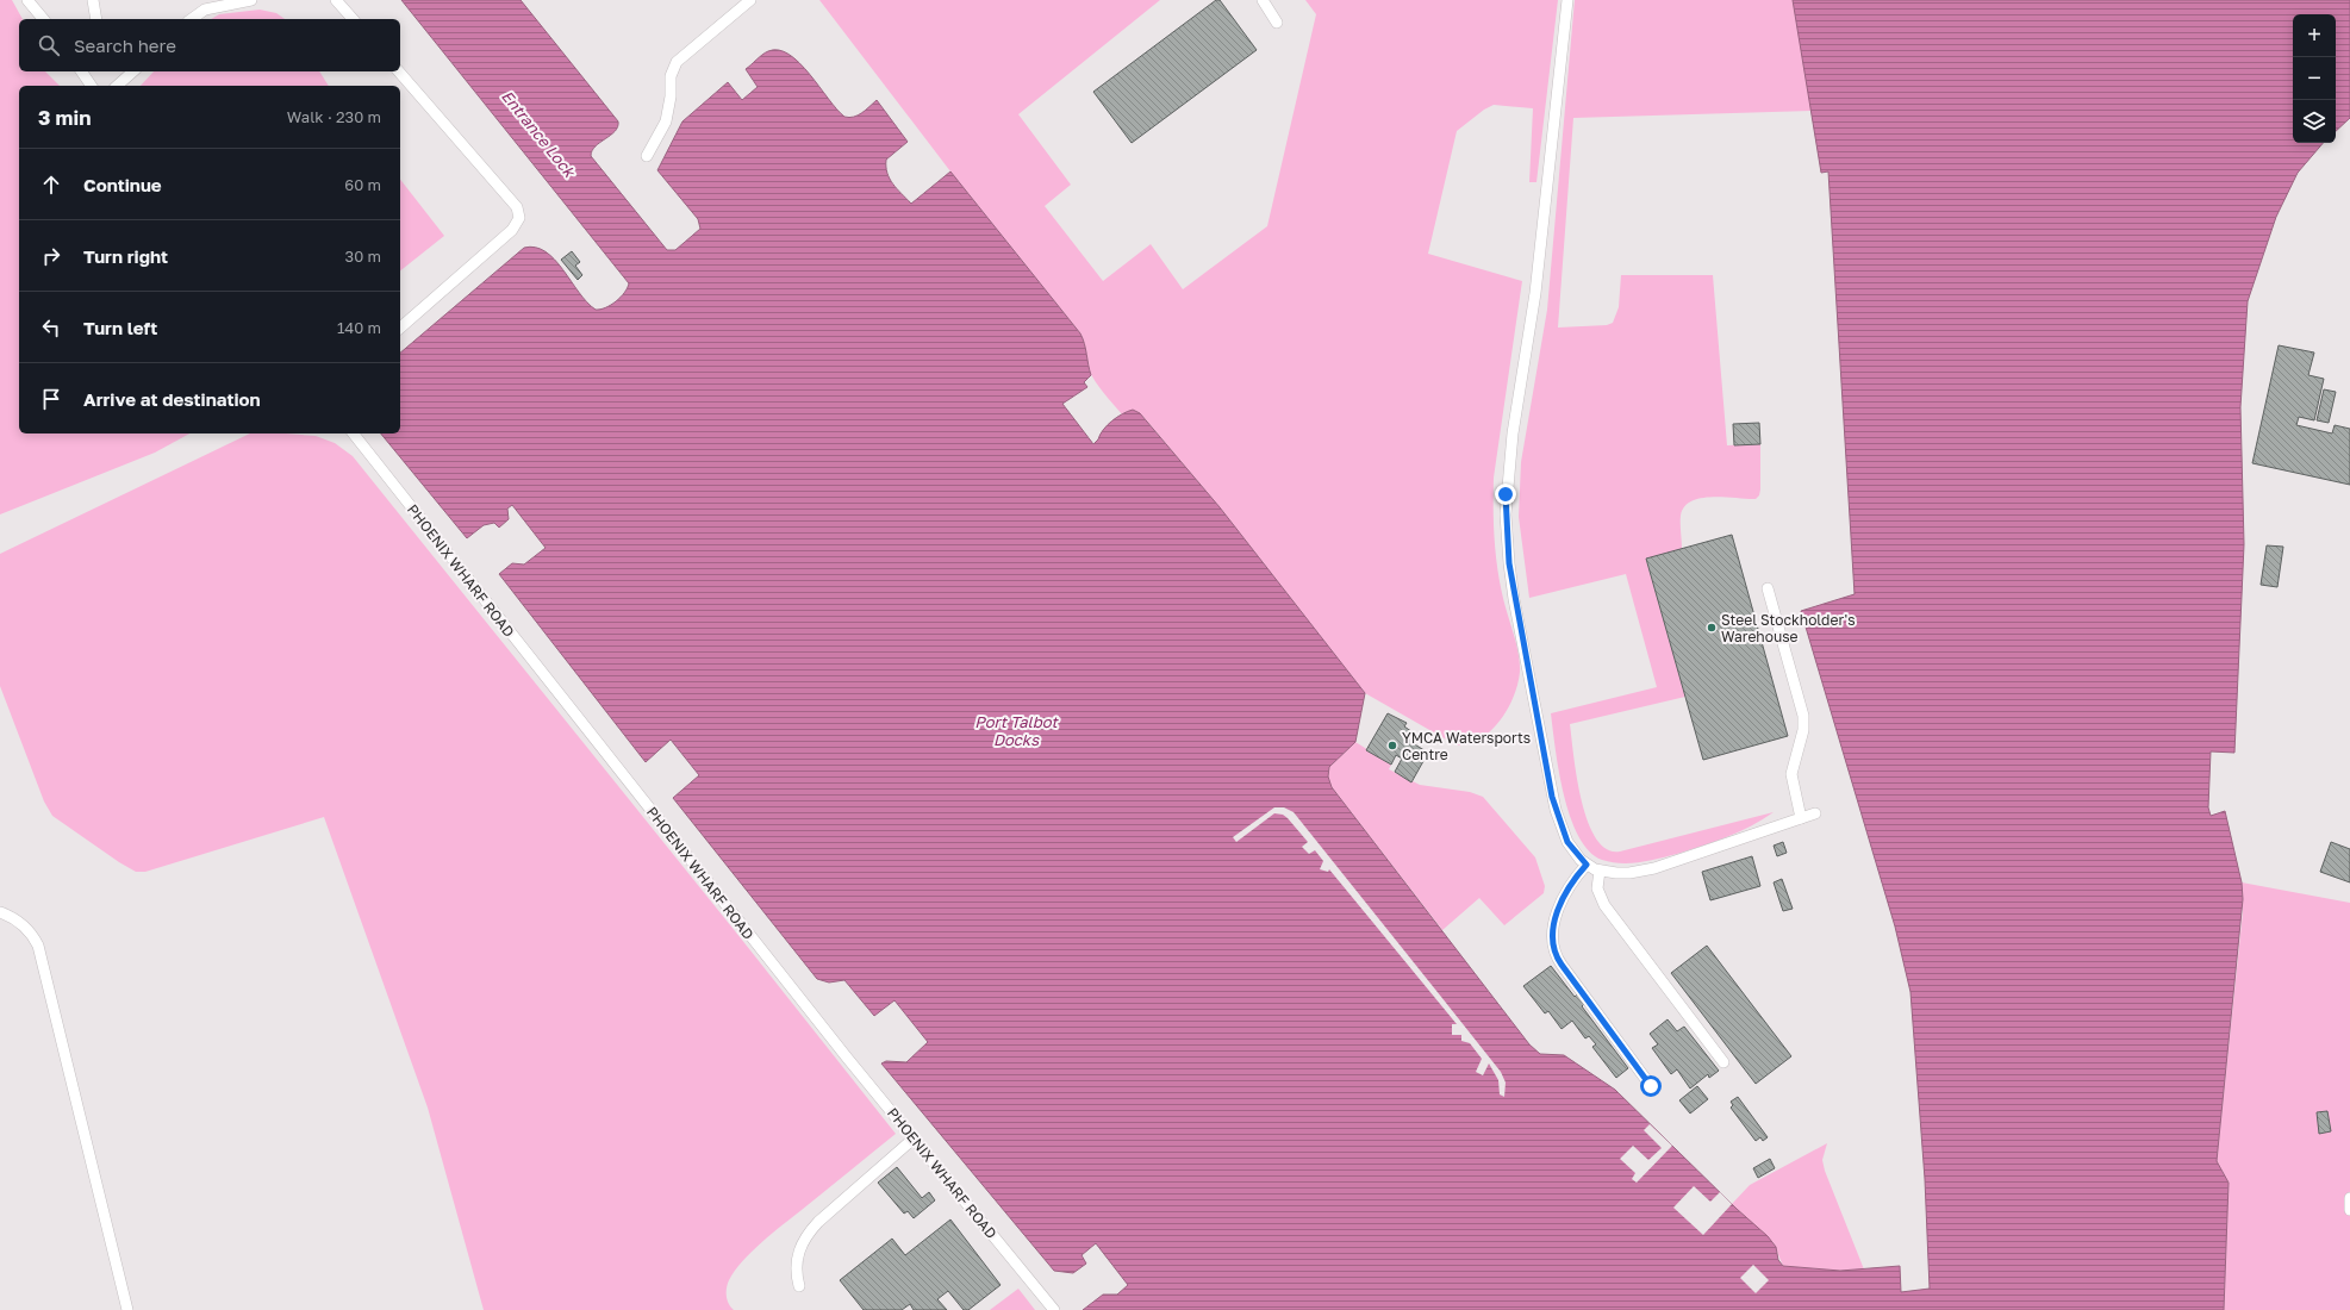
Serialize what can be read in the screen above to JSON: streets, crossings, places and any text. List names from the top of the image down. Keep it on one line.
{"streets":{"lane":["PHOENIX WHARF ROAD"]},"water":["Entrance Lock","Port Talbot Docks"],"places":["Steel Stockholder's Warehouse","YMCA Watersports Centre"],"page":{"map_buttons":["+","−"],"search":"Search here","heading":["3 min","Walk · 230 m"],"list":[["Continue","60 m"],["Turn right","30 m"],["Turn left","140 m"],"Arrive at destination"]}}
